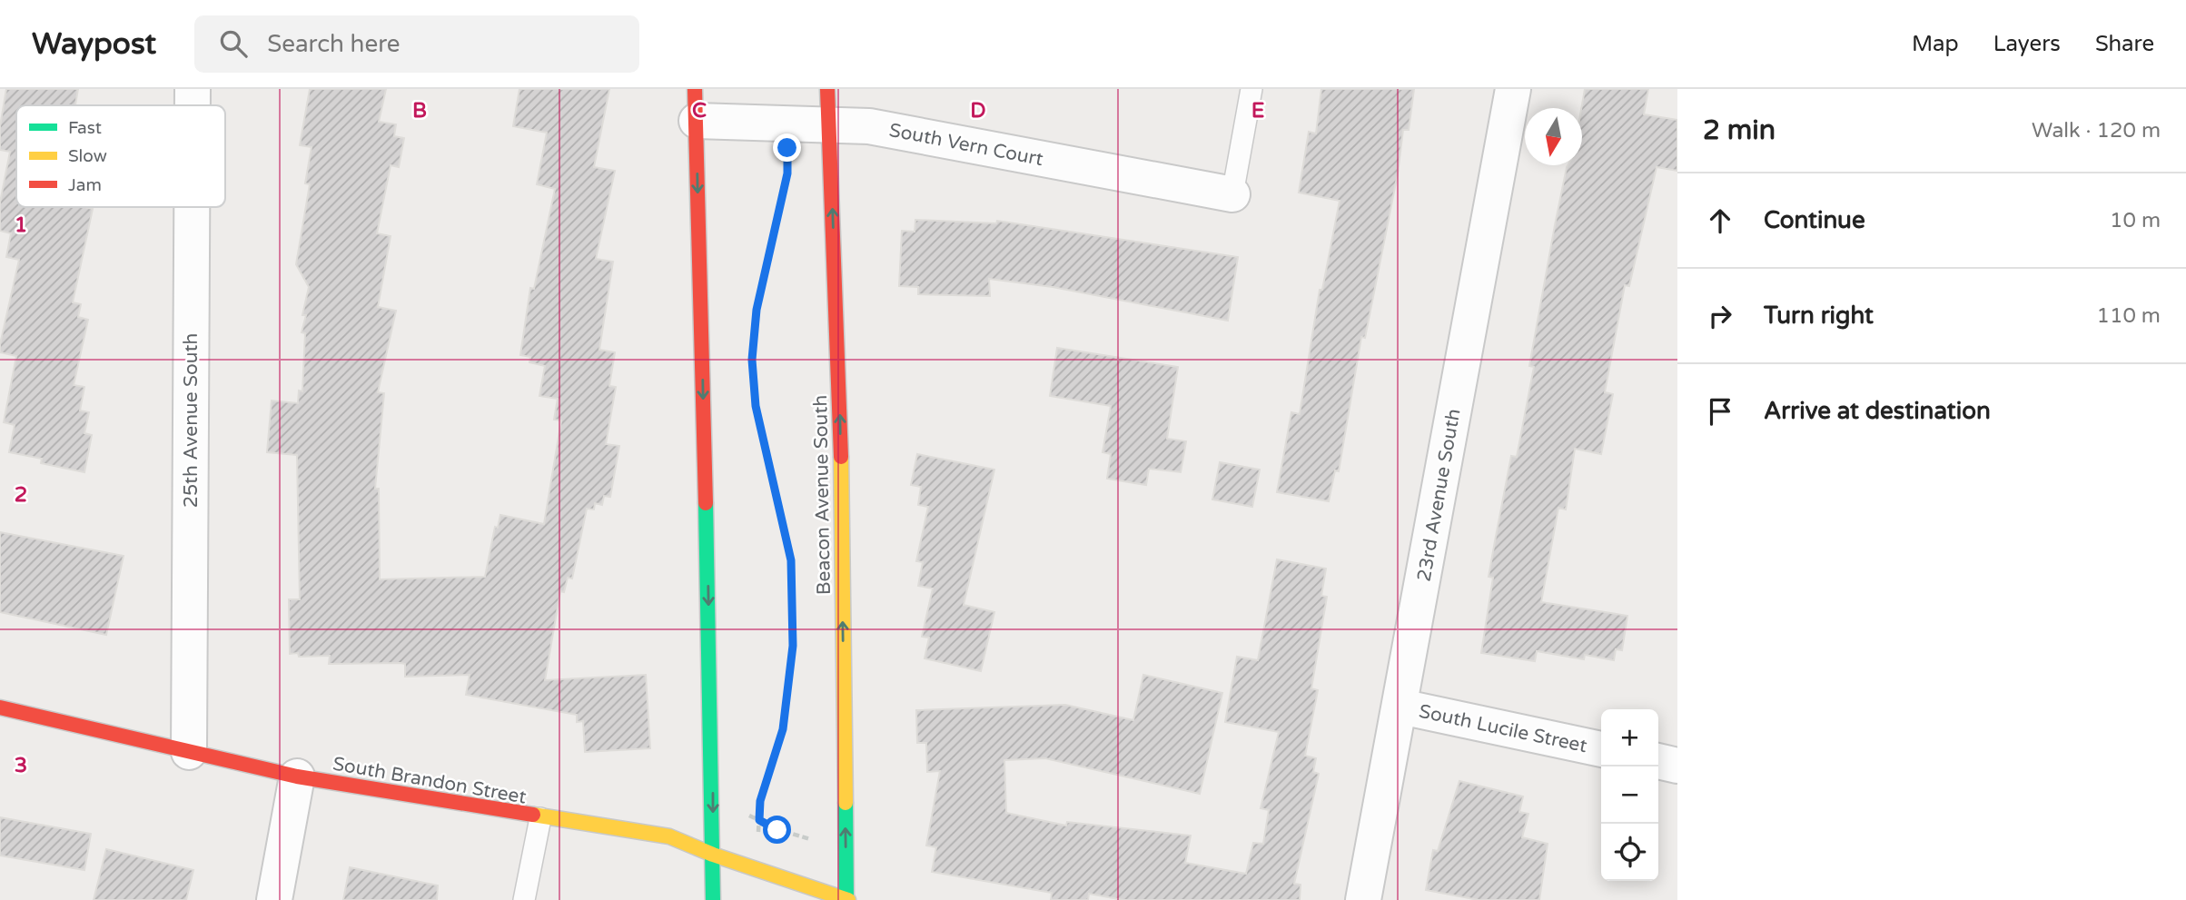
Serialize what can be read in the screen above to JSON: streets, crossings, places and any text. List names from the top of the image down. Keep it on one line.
{"streets":{"main road":["Beacon Avenue South","South Brandon Street"],"street":["South Vern Court","25th Avenue South","23rd Avenue South","South Lucile Street"]},"crossings":[["South Vern Court","Beacon Avenue South"],["25th Avenue South","South Brandon Street"],["Beacon Avenue South","South Brandon Street"],["23rd Avenue South","South Lucile Street"]],"one_way":["Beacon Avenue South"],"legend":["Fast","Slow","Jam"],"north":"bottom","page":{"header":"Waypost","search":"Search here","nav":["Map","Layers","Share"],"heading":["2 min","Walk · 120 m"],"list":[["Continue","10 m"],["Turn right","110 m"],"Arrive at destination"],"map_buttons":["+","−"]},"grid":{"columns":["B","C","D","E"],"rows":["1","2","3"]}}
